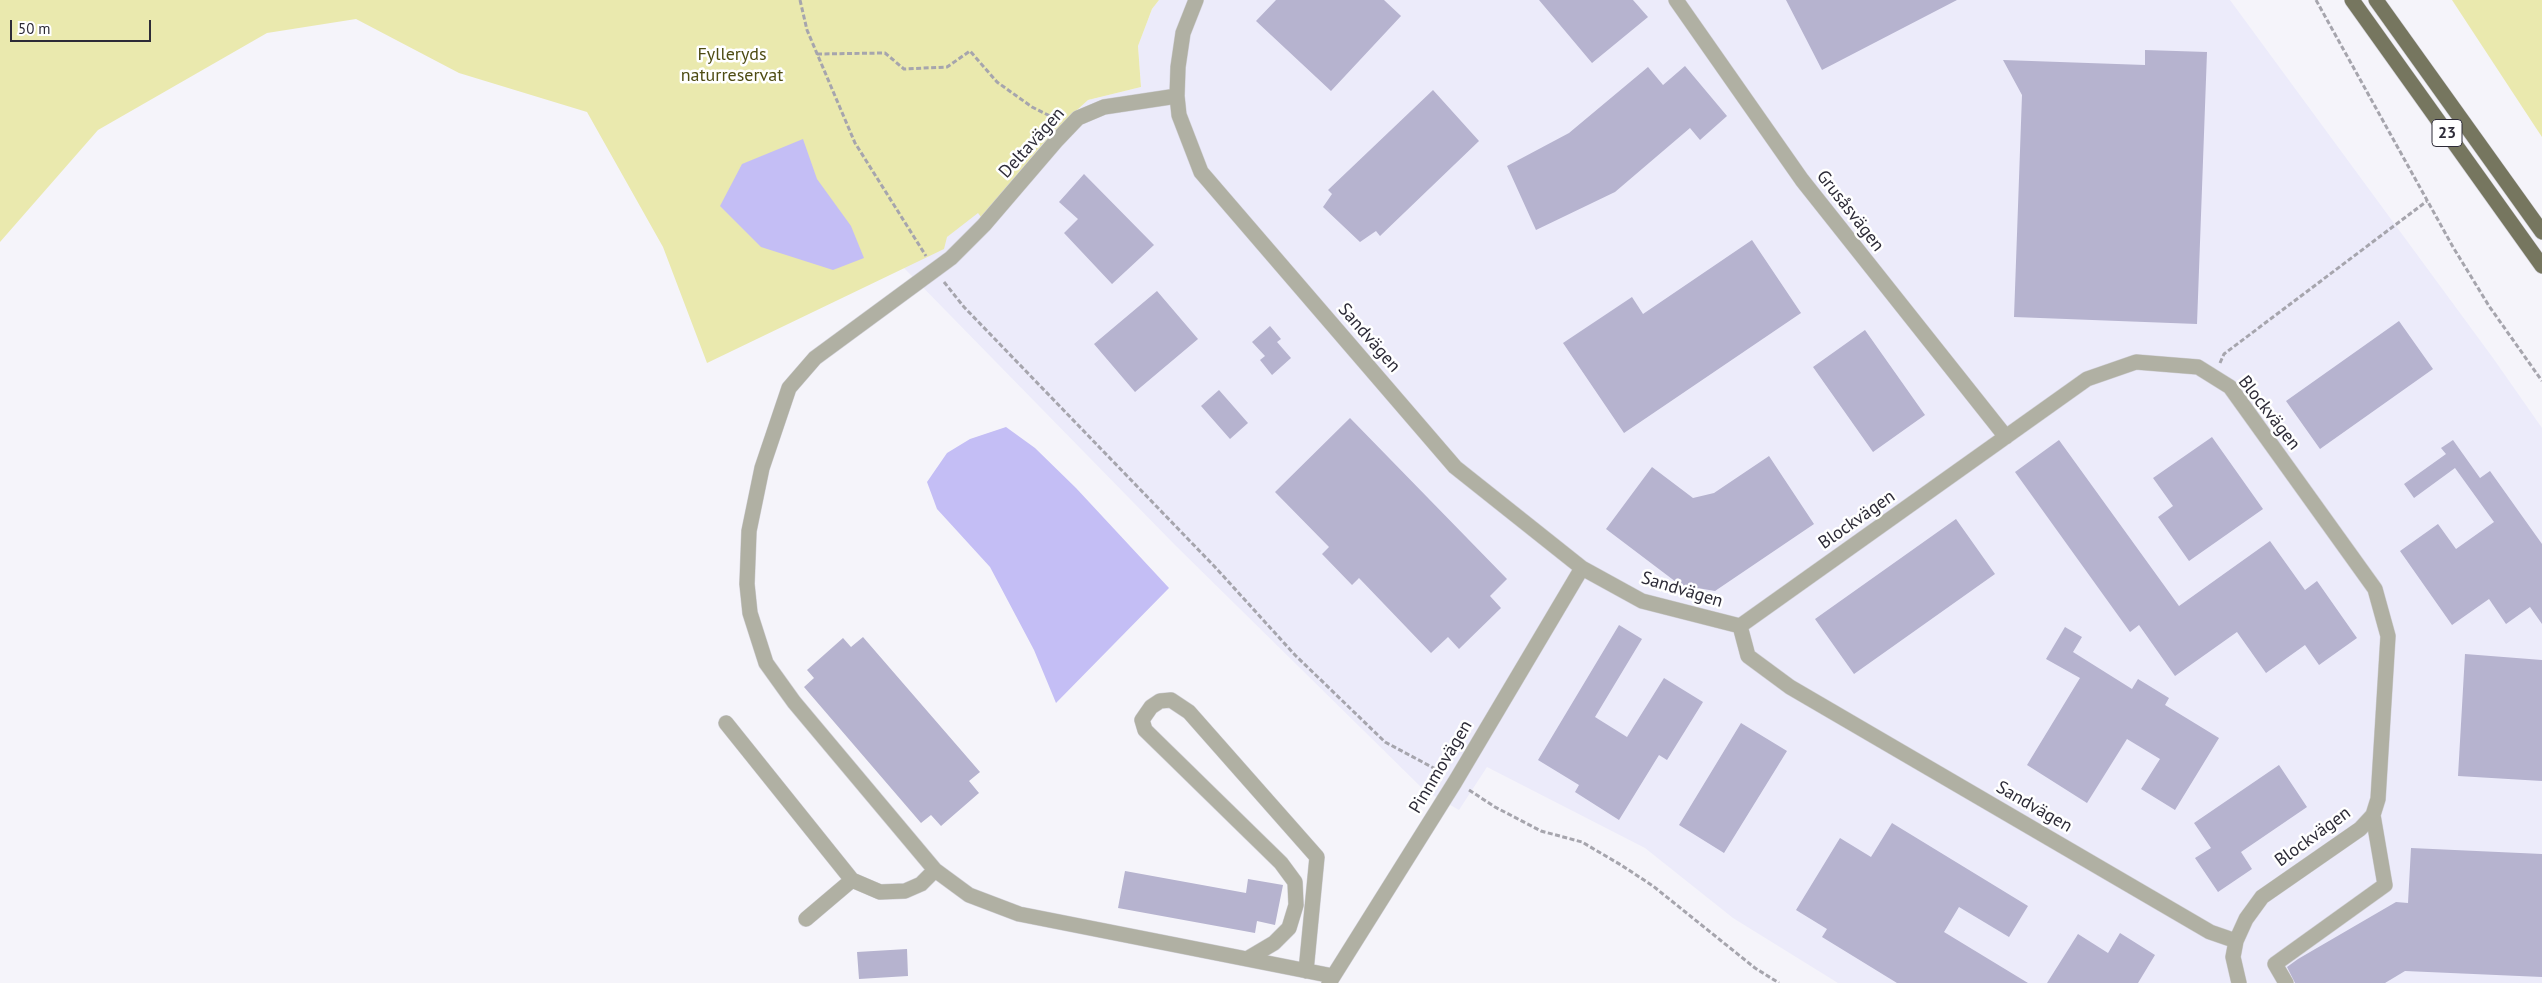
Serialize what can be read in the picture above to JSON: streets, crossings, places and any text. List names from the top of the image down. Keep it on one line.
{"streets":{"main road":["23"],"street":["Deltavägen","Grusåsvägen","Sandvägen","Blockvägen","Pinnmovägen"]},"crossings":[["Deltavägen","Sandvägen"],["Deltavägen","Pinnmovägen"],["Grusåsvägen","Blockvägen"],["Sandvägen","Blockvägen"],["Sandvägen","Pinnmovägen"]],"parks":["Fylleryds naturreservat"],"scale_bar":"50 m"}
